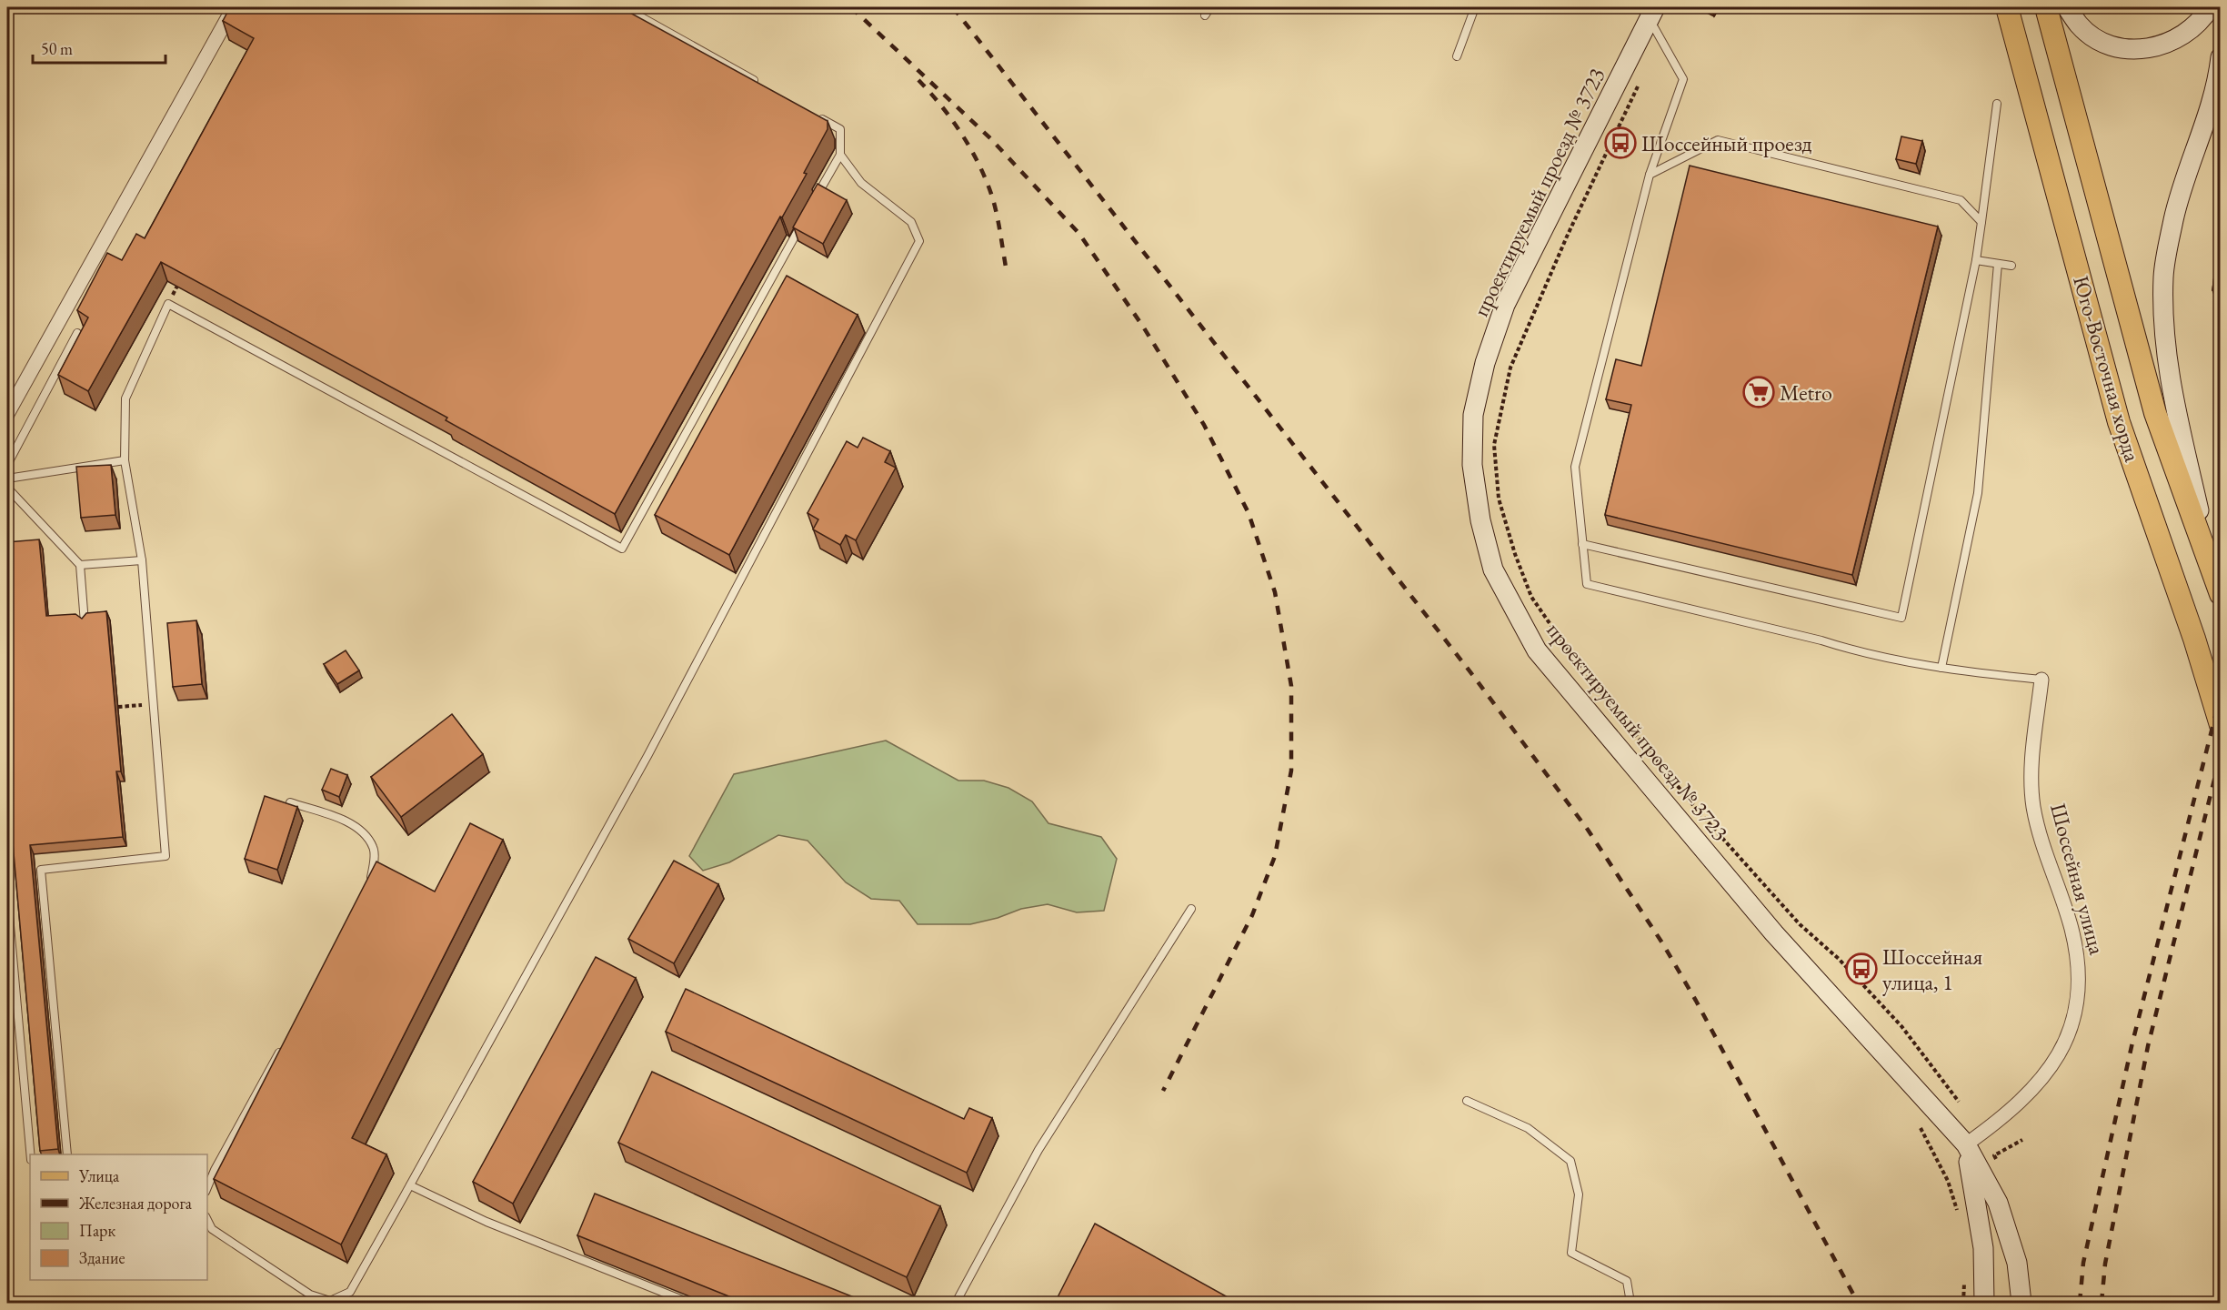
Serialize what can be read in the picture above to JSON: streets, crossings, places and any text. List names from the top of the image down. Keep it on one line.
{"streets":{"main road":["проектируемый проезд № 3723","Юго-Восточная хорда"],"street":["Шоссейная улица"]},"crossings":[["проектируемый проезд № 3723","Шоссейная улица"]],"places":{"bus stop":["Шоссейный проезд","Шоссейная улица, 1"],"supermarket":["Metro"]},"legend":["Улица","Железная дорога","Парк","Здание"],"scale_bar":"50 m"}
